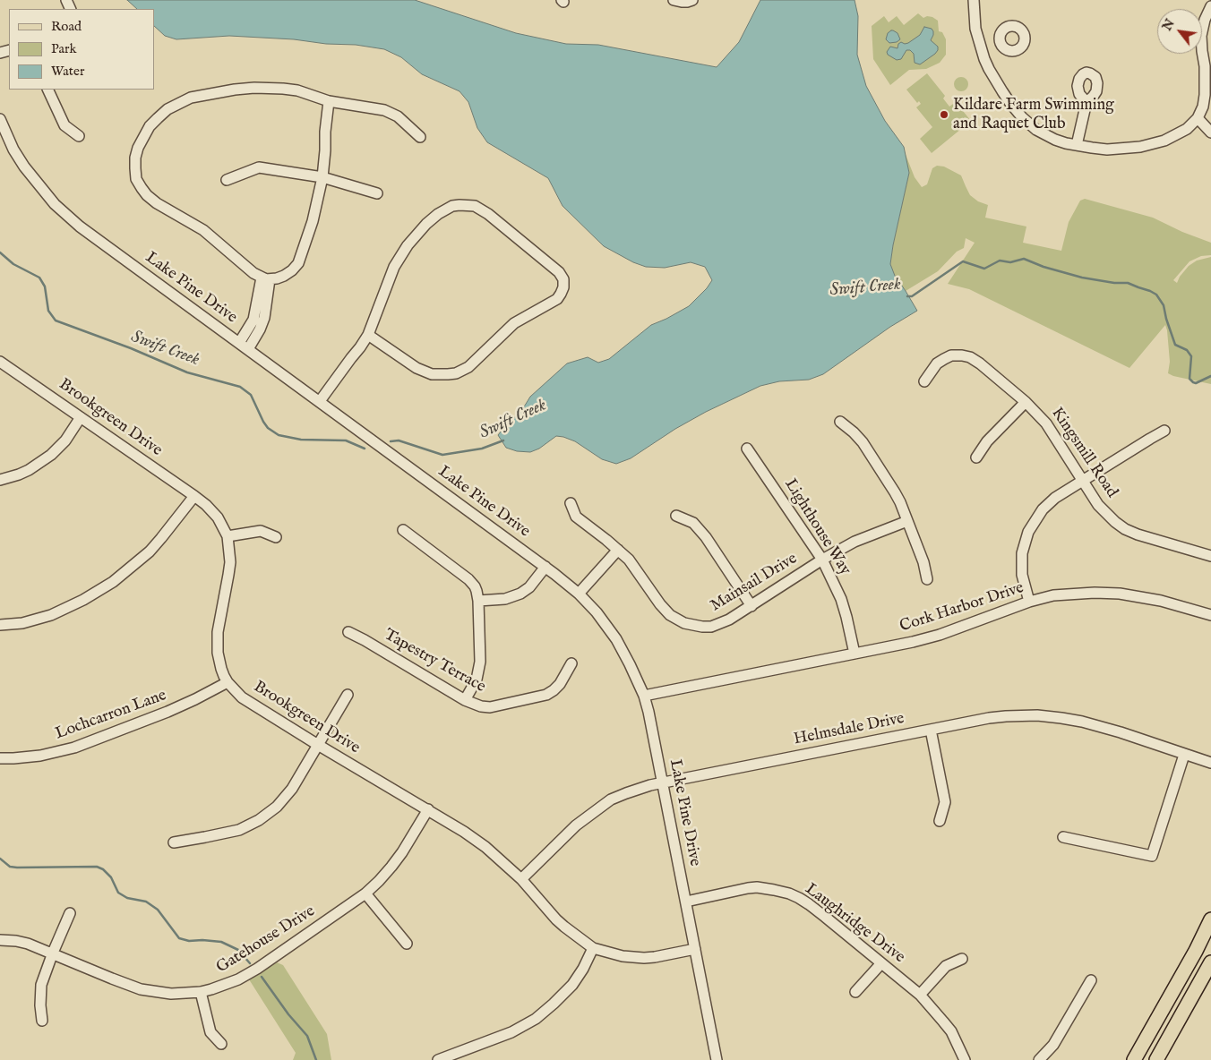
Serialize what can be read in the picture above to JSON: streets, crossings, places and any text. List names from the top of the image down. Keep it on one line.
{"streets":{"street":["Lake Pine Drive","Brookgreen Drive","Kingsmill Road","Lighthouse Way","Mainsail Drive","Cork Harbor Drive","Tapestry Terrace","Lochcarron Lane","Helmsdale Drive","Laughridge Drive","Gatehouse Drive"]},"crossings":[["Lake Pine Drive","Brookgreen Drive"],["Lake Pine Drive","Cork Harbor Drive"],["Lake Pine Drive","Helmsdale Drive"],["Lake Pine Drive","Laughridge Drive"],["Brookgreen Drive","Lochcarron Lane"],["Brookgreen Drive","Helmsdale Drive"],["Brookgreen Drive","Gatehouse Drive"],["Lighthouse Way","Mainsail Drive"],["Lighthouse Way","Cork Harbor Drive"]],"water":["Swift Creek"],"places":["Kildare Farm Swimming and Raquet Club"],"legend":["Road","Park","Water"],"north":"top left"}
